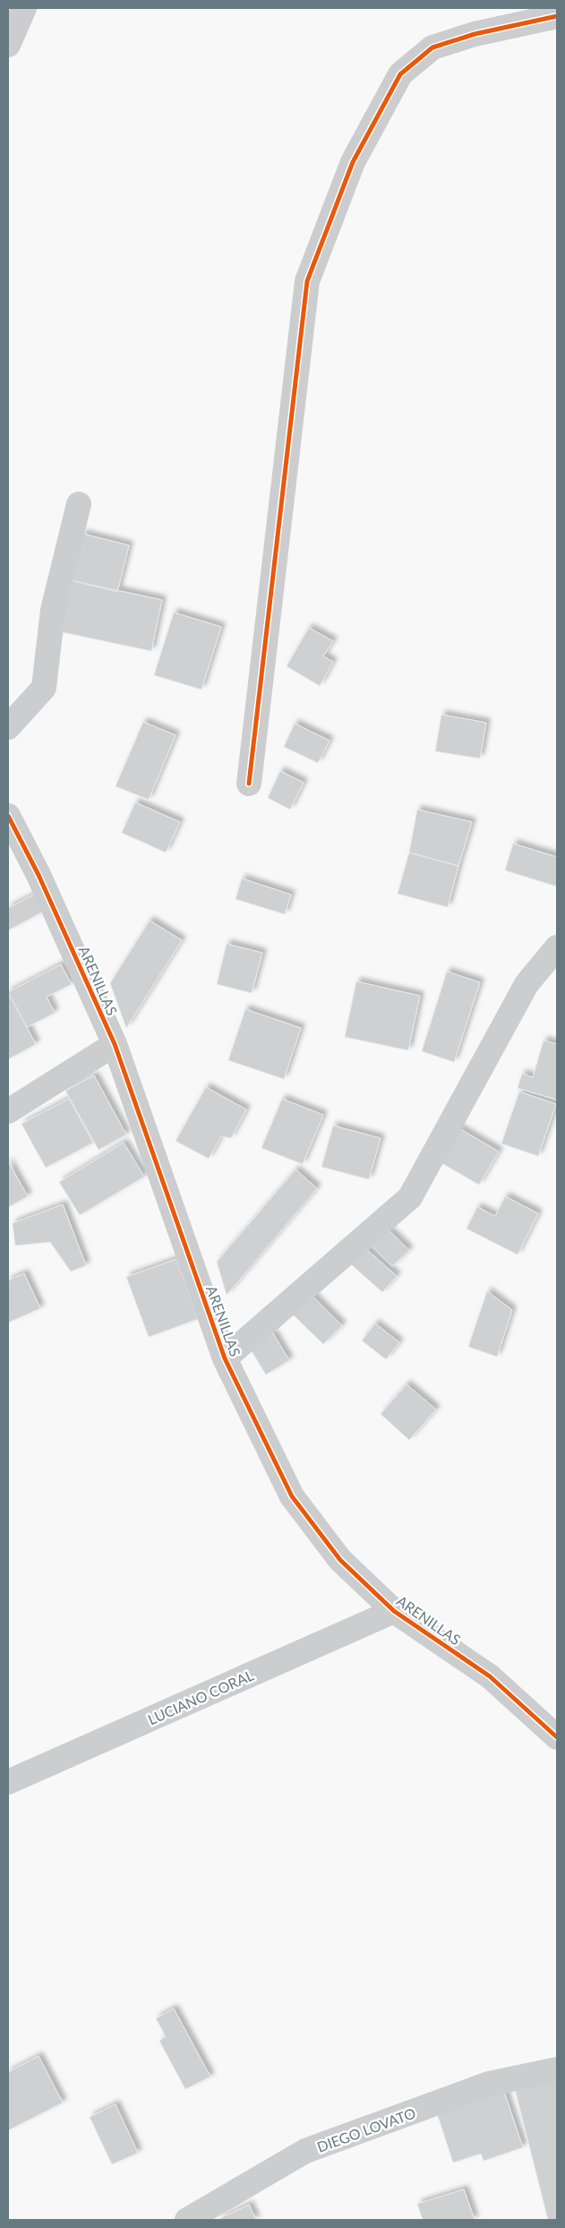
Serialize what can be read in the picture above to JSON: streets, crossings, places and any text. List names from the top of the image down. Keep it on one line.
{"streets":{"street":["ARENILLAS","LUCIANO CORAL","DIEGO LOVATO"]},"crossings":[["ARENILLAS","LUCIANO CORAL"]]}
